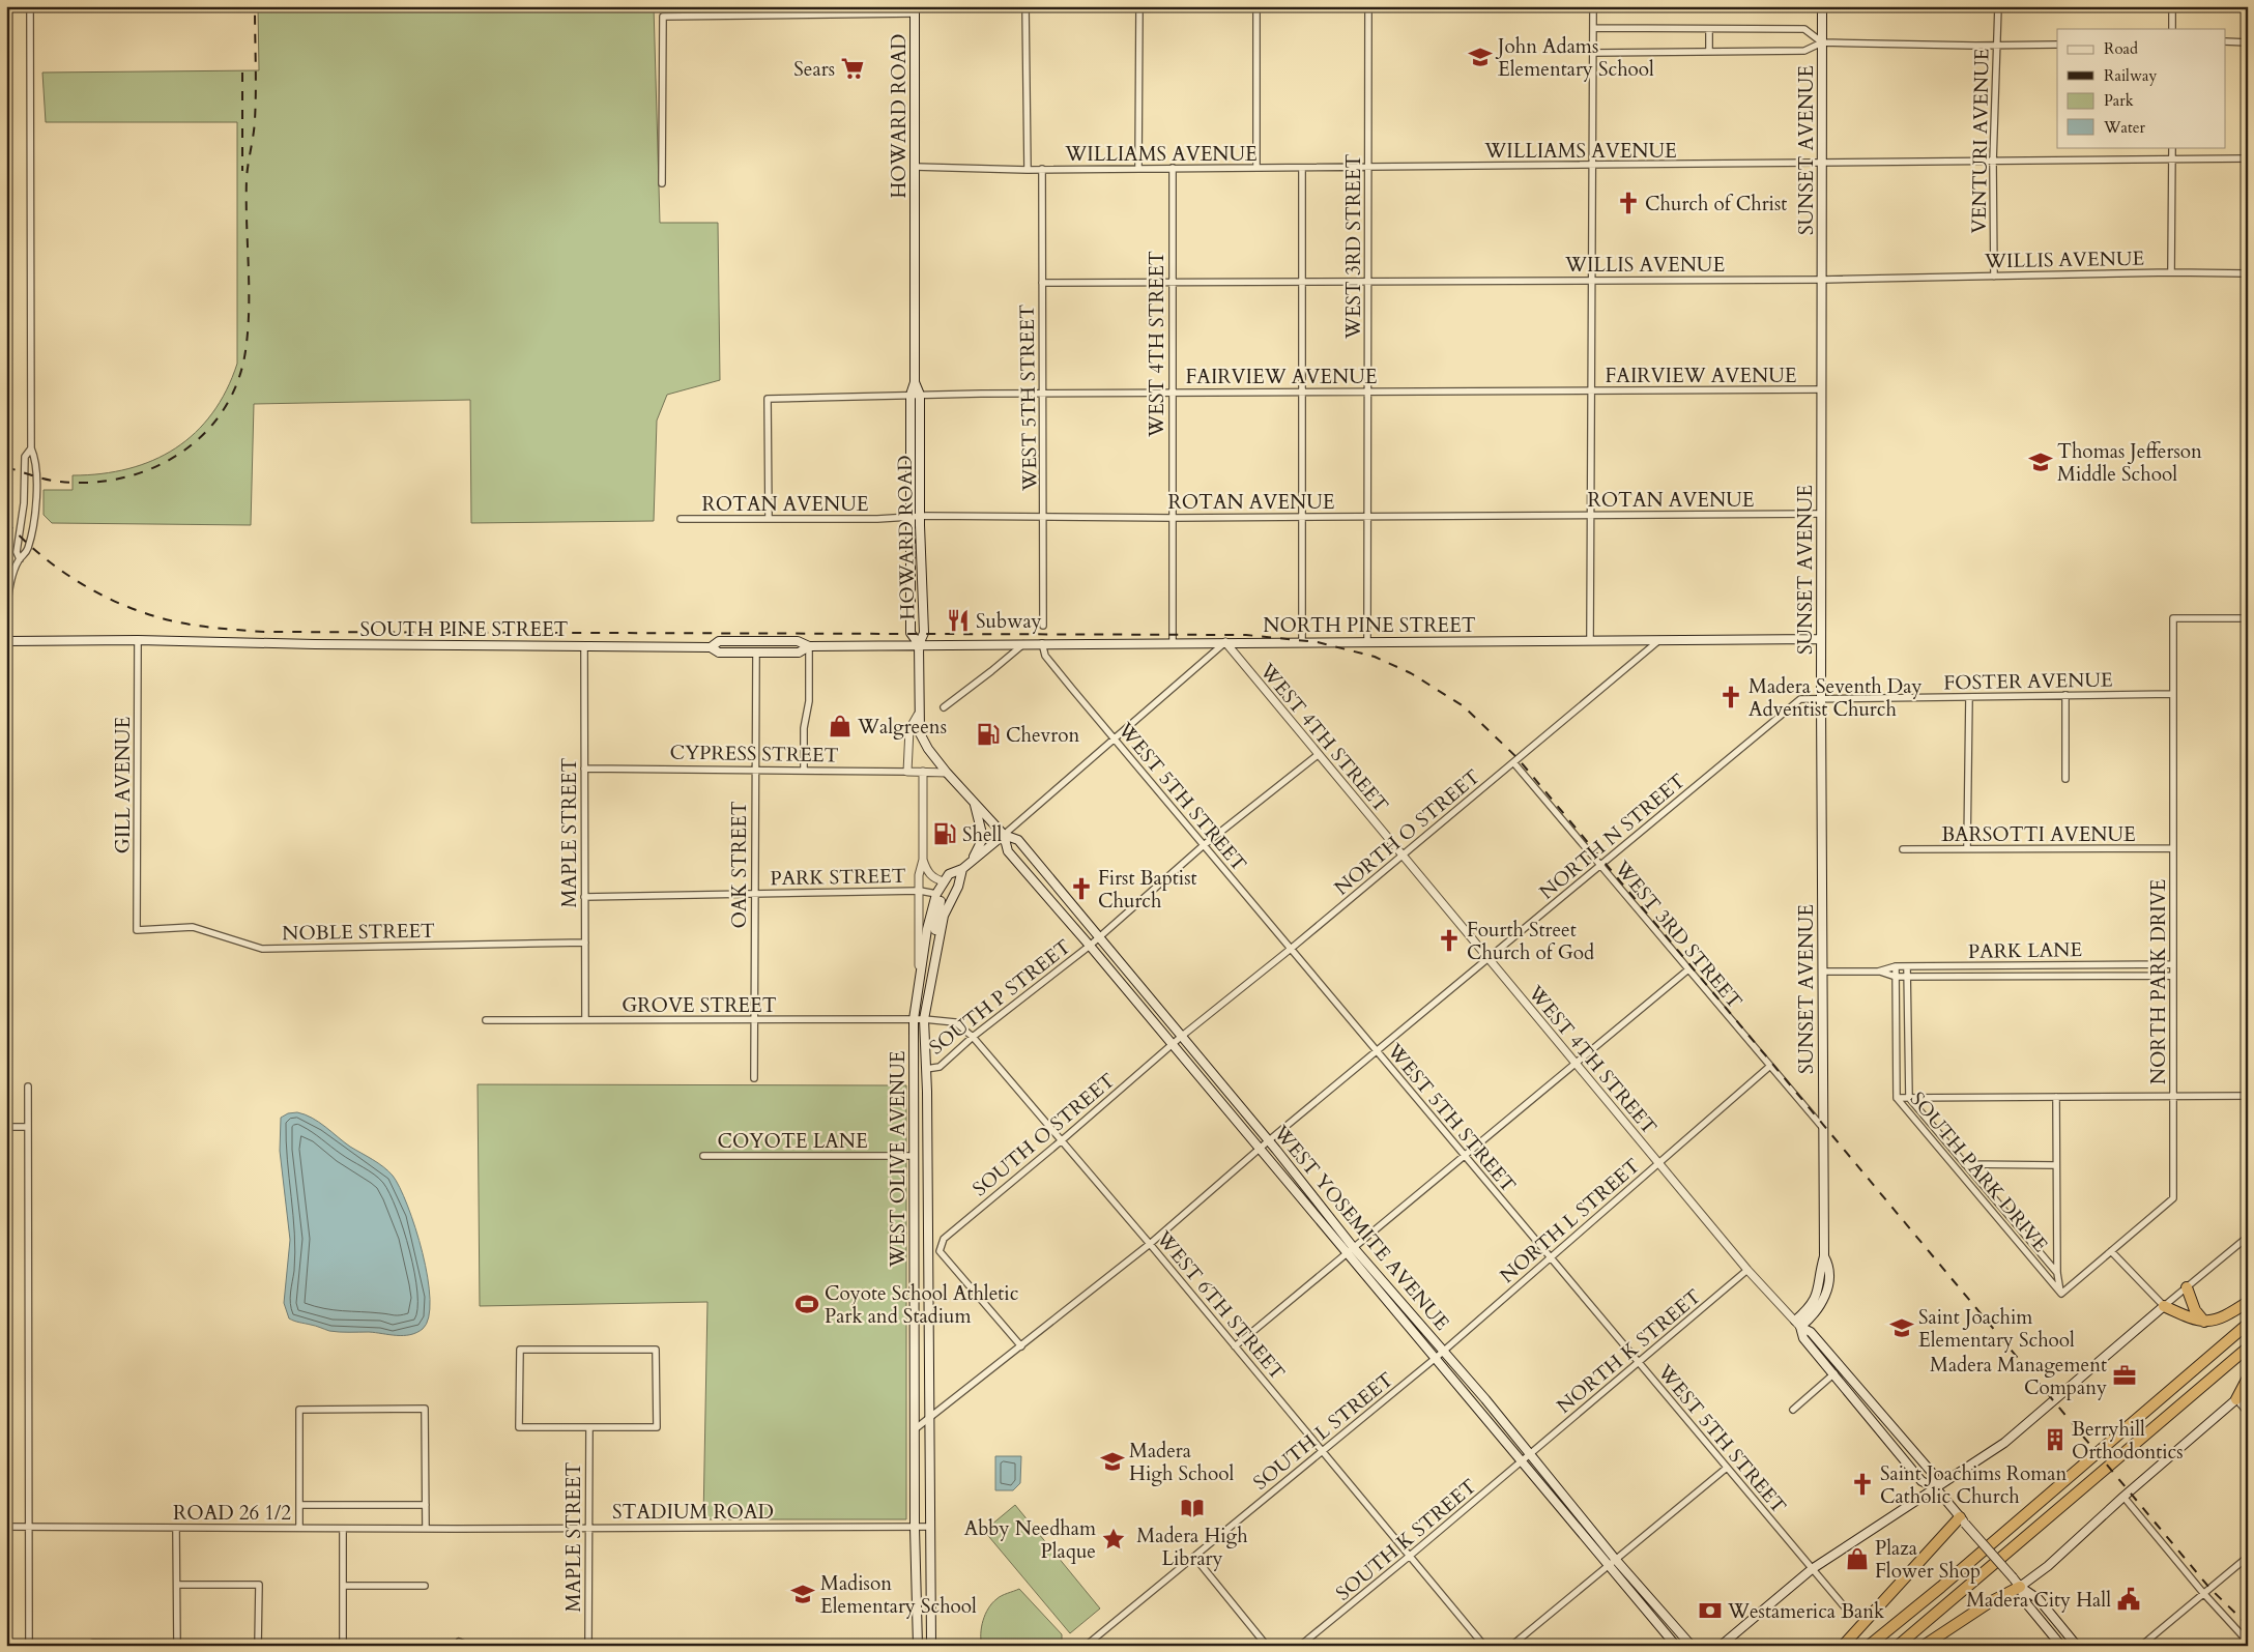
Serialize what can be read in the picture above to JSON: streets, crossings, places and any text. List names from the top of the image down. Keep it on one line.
{"streets":{"main road":["HOWARD ROAD","SUNSET AVENUE","WEST 4TH STREET","NORTH PINE STREET","SOUTH PINE STREET","WEST OLIVE AVENUE","WEST YOSEMITE AVENUE"],"street":["VENTURI AVENUE","WILLIAMS AVENUE","WEST 3RD STREET","WILLIS AVENUE","FAIRVIEW AVENUE","WEST 5TH STREET","ROTAN AVENUE","FOSTER AVENUE","CYPRESS STREET","GILL AVENUE","NORTH O STREET","MAPLE STREET","BARSOTTI AVENUE","NORTH N STREET","OAK STREET","PARK STREET","NOBLE STREET","PARK LANE","NORTH PARK DRIVE","SOUTH P STREET","GROVE STREET","SOUTH O STREET","COYOTE LANE","SOUTH PARK DRIVE","NORTH L STREET","WEST 6TH STREET","NORTH K STREET","SOUTH L STREET","STADIUM ROAD","ROAD 26 1/2","SOUTH K STREET"]},"crossings":[["HOWARD ROAD","WILLIAMS AVENUE"],["HOWARD ROAD","FAIRVIEW AVENUE"],["HOWARD ROAD","ROTAN AVENUE"],["HOWARD ROAD","NORTH PINE STREET"],["HOWARD ROAD","SOUTH PINE STREET"],["VENTURI AVENUE","WILLIAMS AVENUE"],["VENTURI AVENUE","WILLIS AVENUE"],["WILLIAMS AVENUE","SUNSET AVENUE"],["WILLIAMS AVENUE","WEST 3RD STREET"],["WILLIAMS AVENUE","WEST 4TH STREET"],["WILLIAMS AVENUE","WEST 5TH STREET"],["SUNSET AVENUE","WEST 3RD STREET"],["SUNSET AVENUE","WILLIS AVENUE"],["SUNSET AVENUE","WEST 4TH STREET"],["SUNSET AVENUE","FAIRVIEW AVENUE"],["SUNSET AVENUE","ROTAN AVENUE"],["SUNSET AVENUE","NORTH PINE STREET"],["SUNSET AVENUE","FOSTER AVENUE"],["SUNSET AVENUE","NORTH N STREET"],["SUNSET AVENUE","PARK LANE"],["WEST 3RD STREET","WILLIS AVENUE"],["WEST 3RD STREET","FAIRVIEW AVENUE"],["WEST 3RD STREET","ROTAN AVENUE"],["WEST 3RD STREET","NORTH PINE STREET"],["WEST 3RD STREET","NORTH O STREET"],["WEST 3RD STREET","NORTH N STREET"],["WEST 3RD STREET","NORTH L STREET"],["WILLIS AVENUE","WEST 4TH STREET"],["WILLIS AVENUE","WEST 5TH STREET"],["WEST 4TH STREET","FAIRVIEW AVENUE"],["WEST 4TH STREET","ROTAN AVENUE"],["WEST 4TH STREET","NORTH PINE STREET"],["WEST 4TH STREET","NORTH O STREET"],["WEST 4TH STREET","NORTH N STREET"],["WEST 4TH STREET","SOUTH P STREET"],["WEST 4TH STREET","NORTH L STREET"],["WEST 4TH STREET","NORTH K STREET"],["FAIRVIEW AVENUE","WEST 5TH STREET"],["FAIRVIEW AVENUE","ROTAN AVENUE"],["WEST 5TH STREET","ROTAN AVENUE"],["WEST 5TH STREET","NORTH PINE STREET"],["WEST 5TH STREET","NORTH O STREET"],["WEST 5TH STREET","NORTH N STREET"],["WEST 5TH STREET","SOUTH P STREET"],["WEST 5TH STREET","NORTH L STREET"],["WEST 5TH STREET","NORTH K STREET"],["NORTH PINE STREET","SOUTH PINE STREET"],["NORTH PINE STREET","NORTH O STREET"],["SOUTH PINE STREET","GILL AVENUE"],["SOUTH PINE STREET","MAPLE STREET"],["FOSTER AVENUE","NORTH N STREET"],["FOSTER AVENUE","NORTH PARK DRIVE"],["CYPRESS STREET","MAPLE STREET"],["CYPRESS STREET","OAK STREET"],["CYPRESS STREET","WEST OLIVE AVENUE"],["CYPRESS STREET","WEST YOSEMITE AVENUE"],["GILL AVENUE","NOBLE STREET"],["NORTH O STREET","SOUTH O STREET"],["NORTH O STREET","WEST YOSEMITE AVENUE"],["MAPLE STREET","PARK STREET"],["MAPLE STREET","NOBLE STREET"],["MAPLE STREET","GROVE STREET"],["MAPLE STREET","STADIUM ROAD"],["BARSOTTI AVENUE","NORTH PARK DRIVE"],["NORTH N STREET","SOUTH O STREET"],["NORTH N STREET","WEST OLIVE AVENUE"],["NORTH N STREET","WEST YOSEMITE AVENUE"],["NORTH N STREET","WEST 6TH STREET"],["OAK STREET","PARK STREET"],["OAK STREET","GROVE STREET"],["PARK STREET","WEST OLIVE AVENUE"],["PARK LANE","NORTH PARK DRIVE"],["PARK LANE","SOUTH PARK DRIVE"],["NORTH PARK DRIVE","SOUTH PARK DRIVE"],["SOUTH P STREET","WEST OLIVE AVENUE"],["SOUTH P STREET","WEST YOSEMITE AVENUE"],["SOUTH P STREET","WEST 6TH STREET"],["GROVE STREET","WEST OLIVE AVENUE"],["GROVE STREET","WEST 6TH STREET"],["SOUTH O STREET","WEST YOSEMITE AVENUE"],["SOUTH O STREET","WEST 6TH STREET"],["COYOTE LANE","WEST OLIVE AVENUE"],["WEST OLIVE AVENUE","WEST 6TH STREET"],["WEST OLIVE AVENUE","STADIUM ROAD"],["NORTH L STREET","WEST YOSEMITE AVENUE"],["NORTH L STREET","SOUTH L STREET"],["WEST YOSEMITE AVENUE","NORTH K STREET"],["WEST YOSEMITE AVENUE","SOUTH L STREET"],["WEST YOSEMITE AVENUE","SOUTH K STREET"],["WEST 6TH STREET","SOUTH L STREET"],["WEST 6TH STREET","SOUTH K STREET"],["NORTH K STREET","SOUTH K STREET"],["STADIUM ROAD","ROAD 26 1/2"]],"places":{"school or university":["John Adams Elementary School","Thomas Jefferson Middle School","Saint Joachim Elementary School","Madera High School","Madison Elementary School"],"supermarket":["Sears"],"church":["Church of Christ","Madera Seventh Day Adventist Church","First Baptist Church","Fourth Street Church of God","Saint Joachims Roman Catholic Church"],"restaurant":["Subway"],"shop":["Walgreens","Plaza Flower Shop"],"fuel station":["Chevron","Shell"],"sports":["Coyote School Athletic Park and Stadium"],"office":["Madera Management Company"],"building":["Berryhill Orthodontics"],"library":["Madera High Library"],"place":["Abby Needham Plaque"],"public building":["Madera City Hall"],"bank":["Westamerica Bank"]},"legend":["Road","Railway","Park","Water"]}
